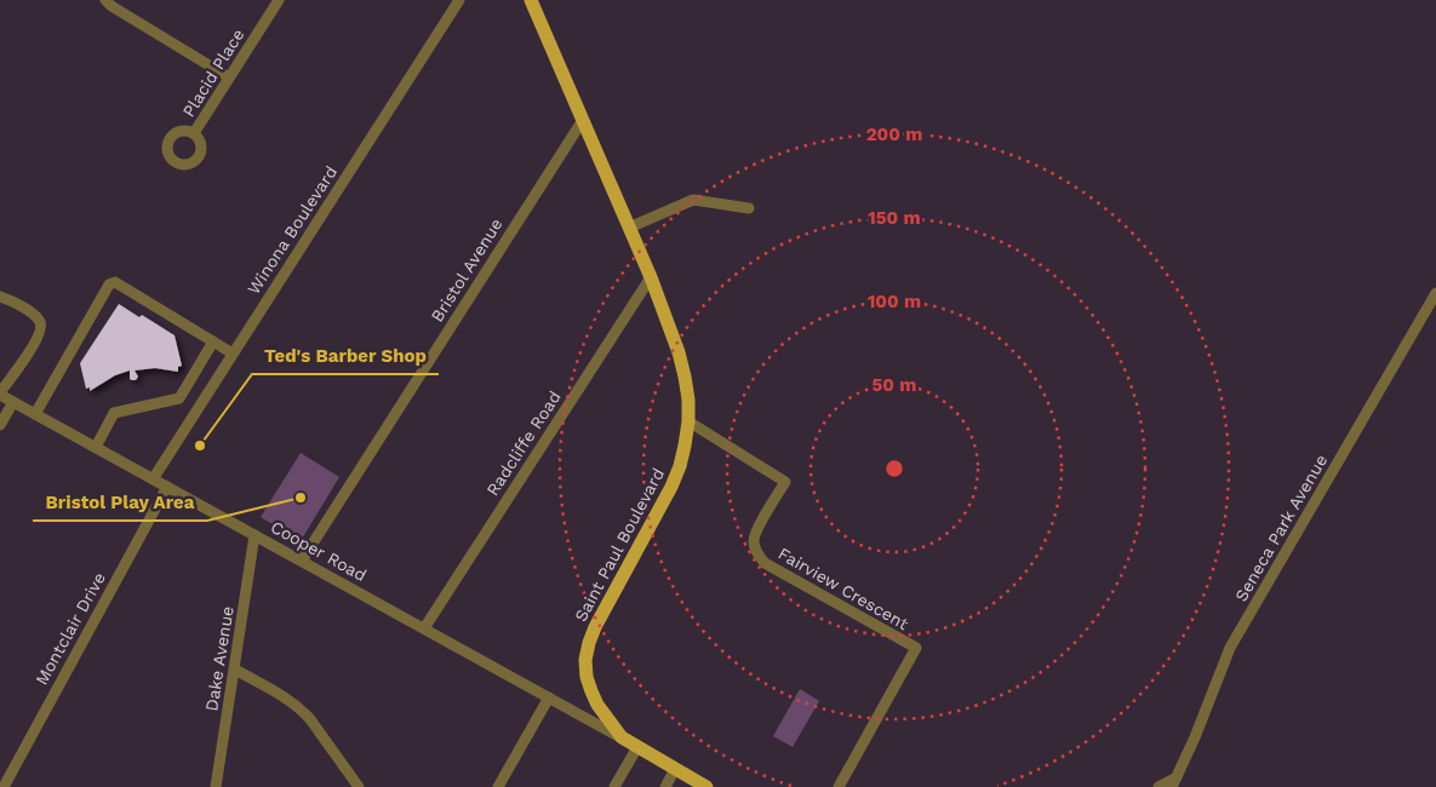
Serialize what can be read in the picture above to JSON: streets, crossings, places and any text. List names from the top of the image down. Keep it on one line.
{"streets":{"main road":["Saint Paul Boulevard"],"street":["Placid Place","Winona Boulevard","Bristol Avenue","Radcliffe Road","Seneca Park Avenue","Cooper Road","Fairview Crescent","Montclair Drive","Dake Avenue"]},"crossings":[["Winona Boulevard","Cooper Road"],["Bristol Avenue","Saint Paul Boulevard"],["Bristol Avenue","Cooper Road"],["Radcliffe Road","Saint Paul Boulevard"],["Radcliffe Road","Cooper Road"],["Saint Paul Boulevard","Cooper Road"],["Saint Paul Boulevard","Fairview Crescent"],["Cooper Road","Montclair Drive"],["Cooper Road","Dake Avenue"]],"places":["Ted's Barber Shop","Bristol Play Area"],"rings":["200 m","150 m","100 m","50 m"]}
